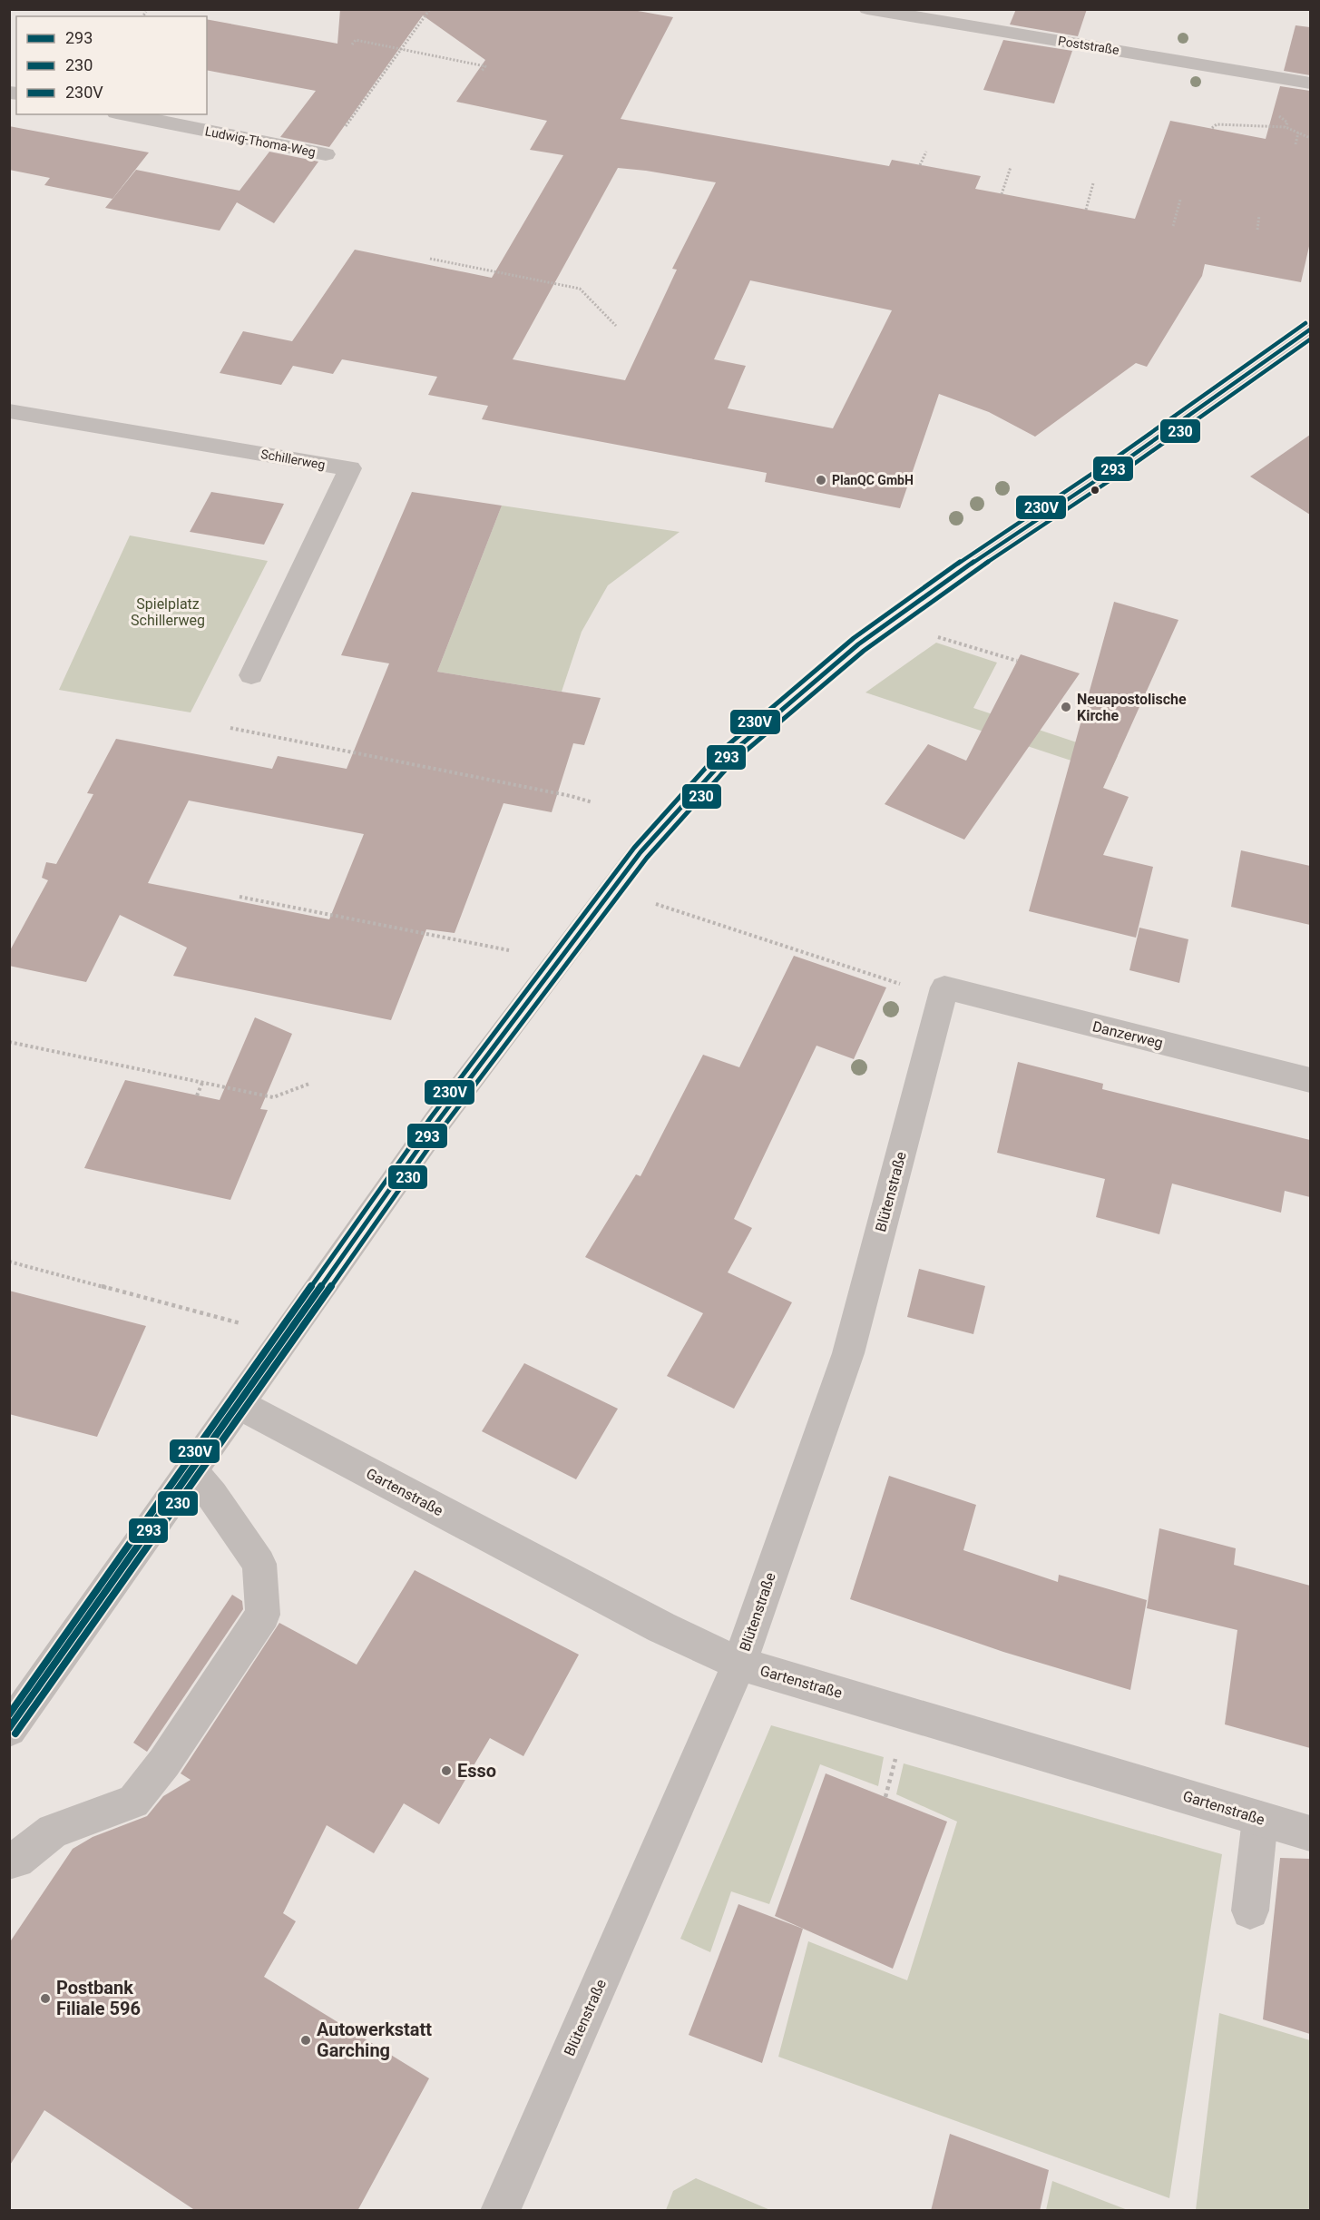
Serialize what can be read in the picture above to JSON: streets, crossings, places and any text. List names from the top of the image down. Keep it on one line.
{"streets":{"street":["Poststraße","Ludwig-Thoma-Weg","Schillerweg","Danzerweg","Blütenstraße","Gartenstraße"]},"crossings":[["Danzerweg","Blütenstraße"],["Blütenstraße","Gartenstraße"]],"parks":["Spielplatz Schillerweg"],"places":["PlanQC GmbH","Neuapostolische Kirche","Esso","Postbank Filiale 596","Autowerkstatt Garching"],"lines":["transit line 230V","transit line 293","transit line 230"],"legend":["293","230","230V"]}
